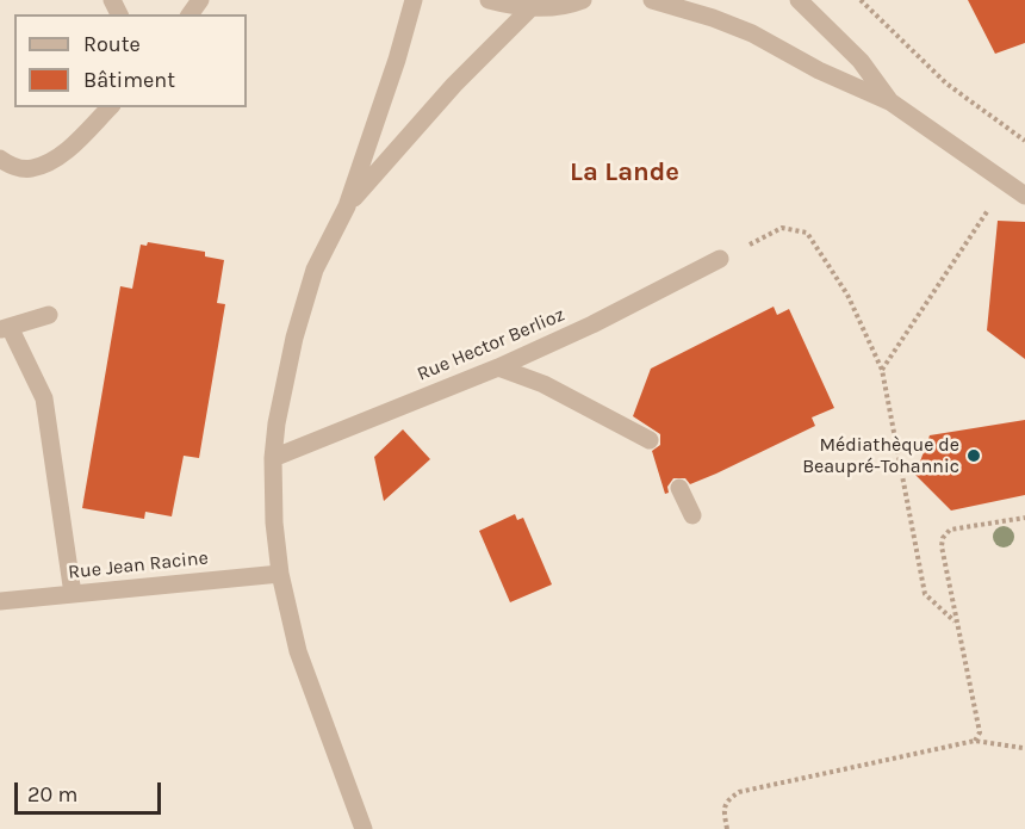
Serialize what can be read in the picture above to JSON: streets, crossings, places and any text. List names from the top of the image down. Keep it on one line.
{"streets":{"street":["Rue Hector Berlioz","Rue Jean Racine"]},"districts":["La Lande"],"places":["Médiathèque de Beaupré-Tohannic"],"legend":["Route","Bâtiment"],"scale_bar":"20 m"}
